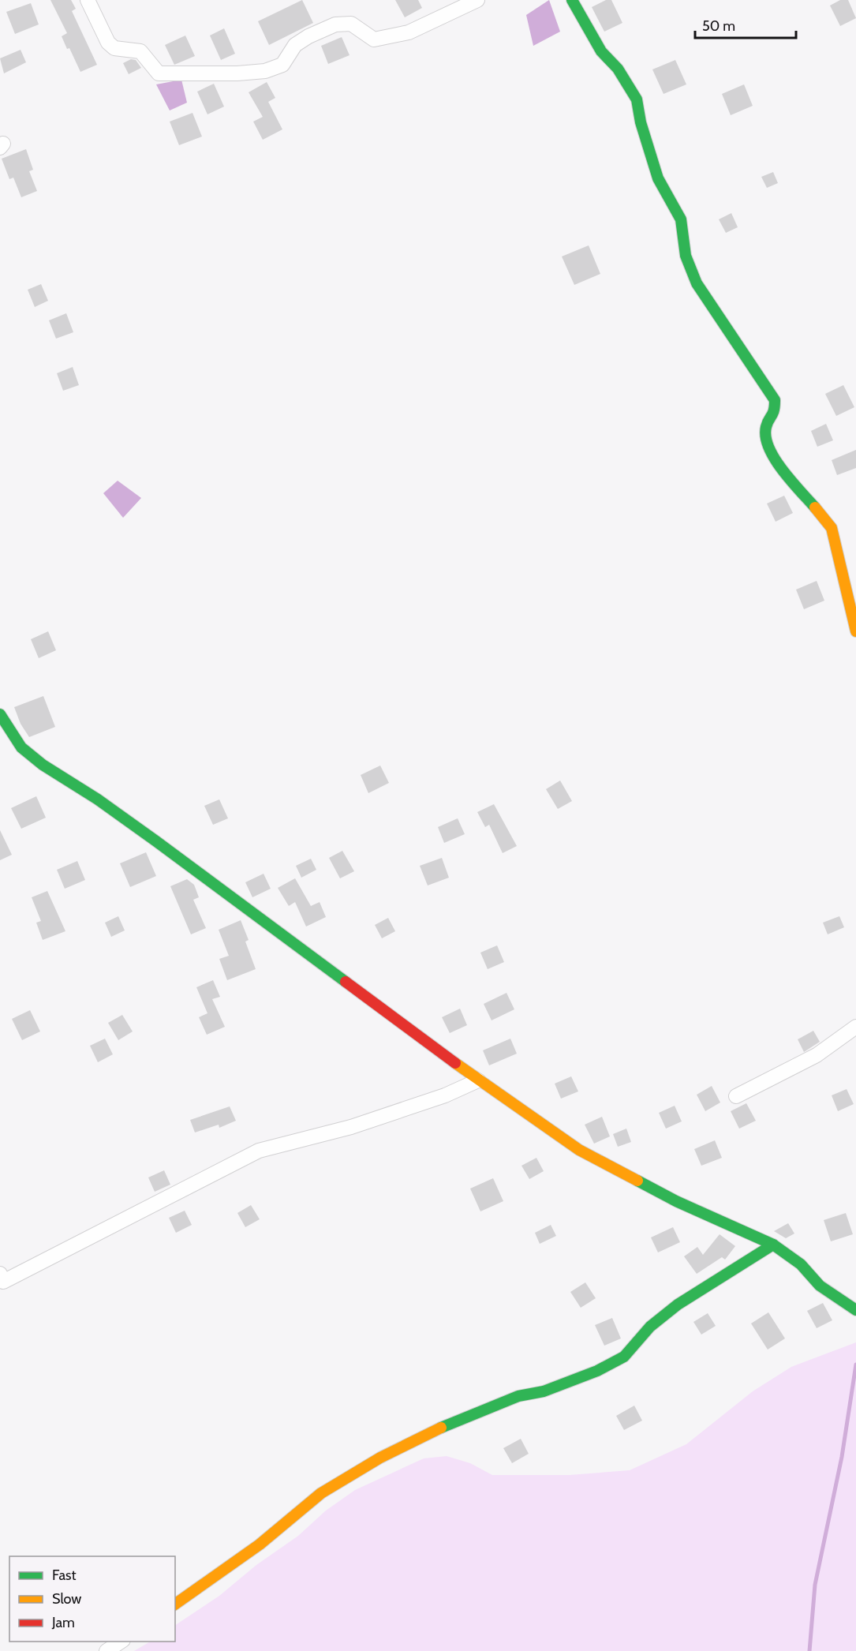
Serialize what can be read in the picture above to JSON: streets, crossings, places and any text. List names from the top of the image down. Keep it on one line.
{"legend":["Fast","Slow","Jam"],"scale_bar":"50 m"}
